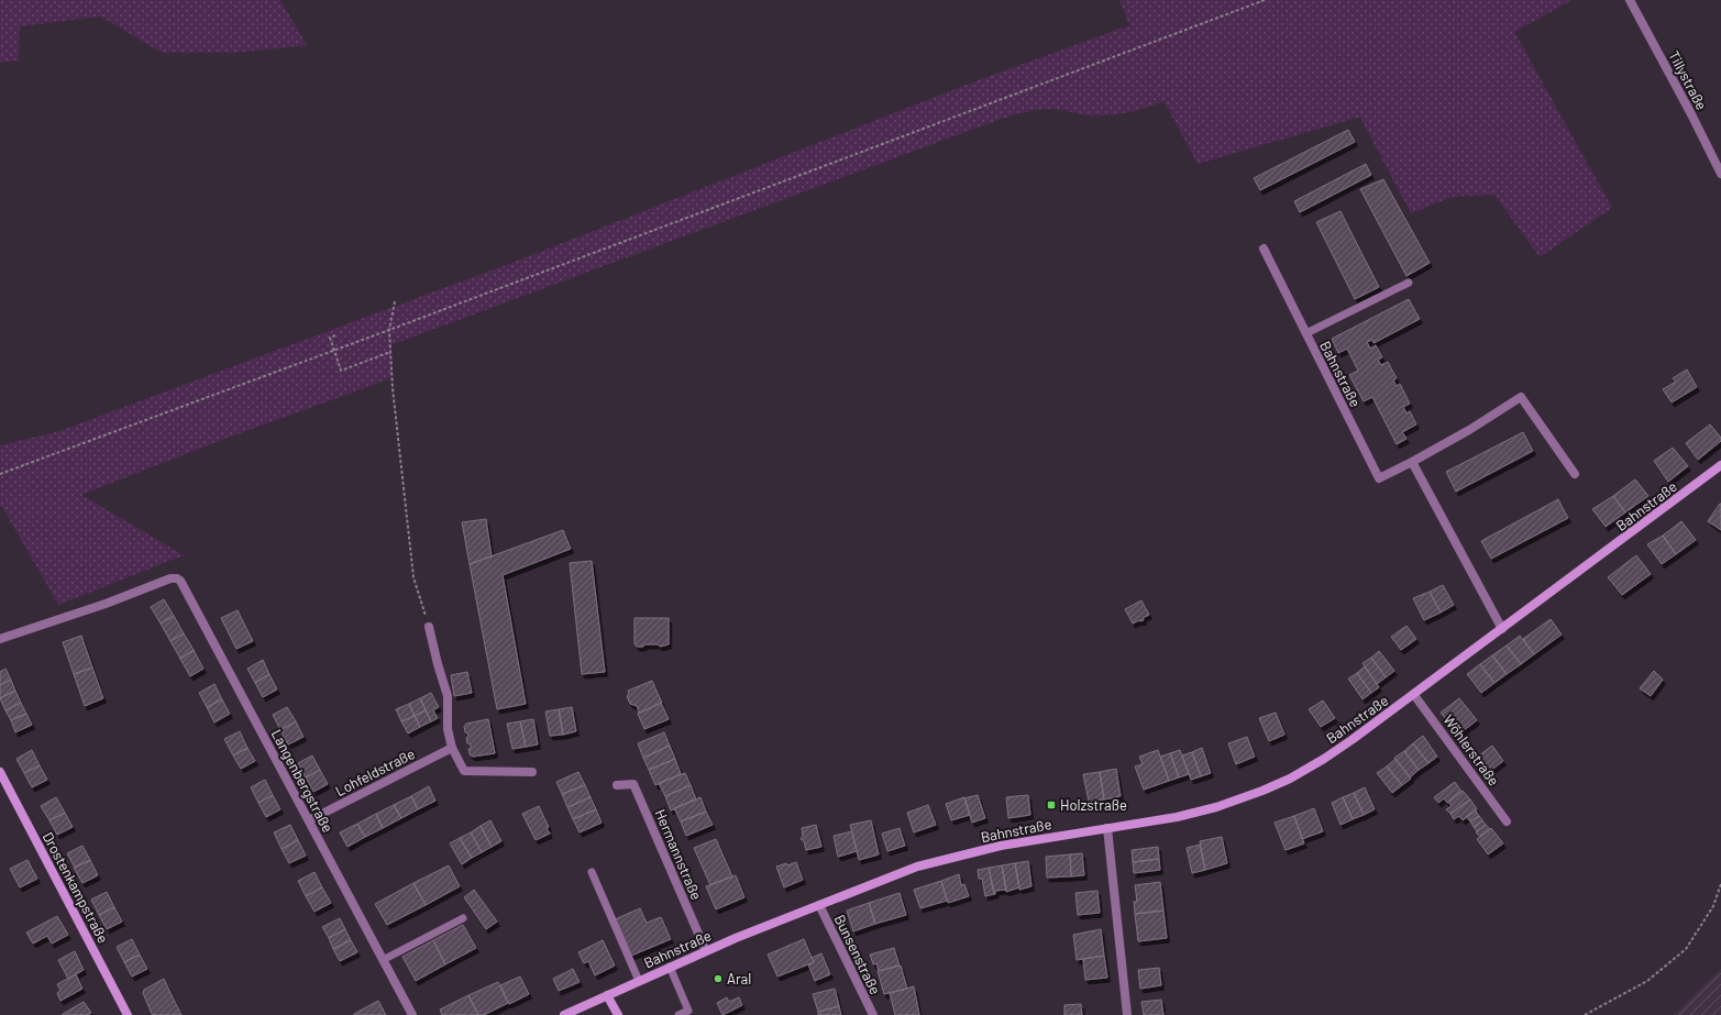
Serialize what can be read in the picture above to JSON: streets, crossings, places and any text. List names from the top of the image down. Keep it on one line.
{"streets":{"main road":["Bahnstraße","Drostenkampstraße"],"street":["Tillystraße","Wöhlerstraße","Lohfeldstraße","Langenbergstraße","Hermannstraße","Bunsenstraße"]},"crossings":[["Bahnstraße","Wöhlerstraße"],["Bahnstraße","Hermannstraße"],["Bahnstraße","Bunsenstraße"],["Lohfeldstraße","Langenbergstraße"]],"places":{"transit":["Holzstraße"],"other":["Aral"]}}
